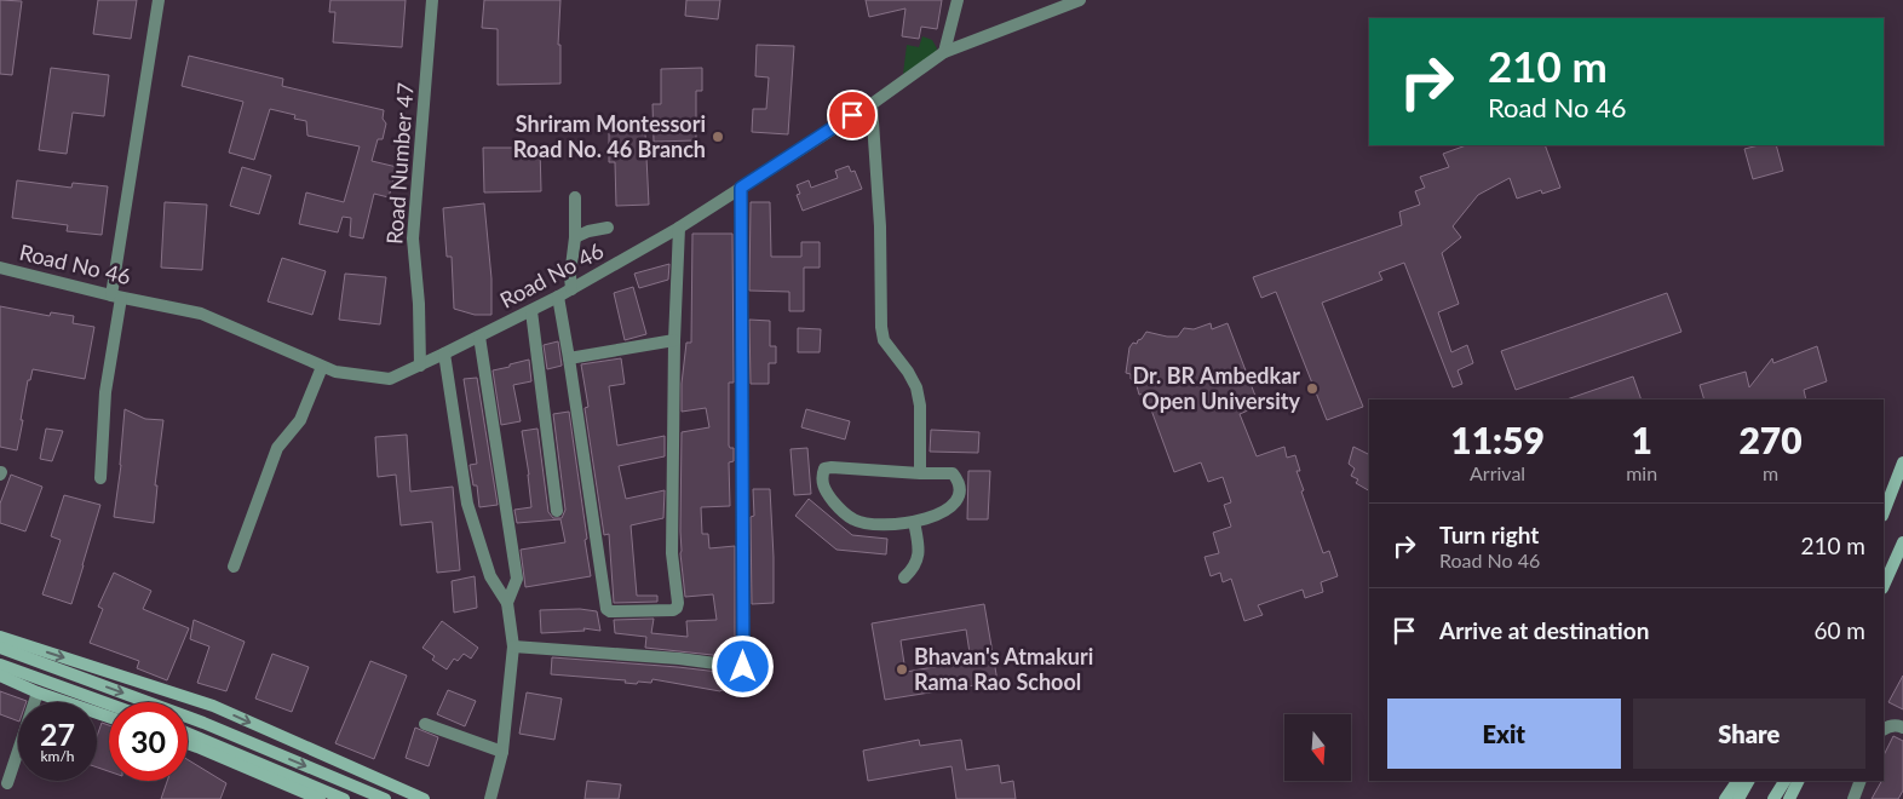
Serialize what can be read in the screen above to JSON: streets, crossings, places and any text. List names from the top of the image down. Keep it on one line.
{"streets":{"street":["Road Number 47","Road No 46"]},"crossings":[["Road Number 47","Road No 46"]],"places":["Shriram Montessori Road No. 46 Branch","Dr. BR Ambedkar Open University","Bhavan's Atmakuri Rama Rao School"],"north":"bottom","page":{"turn":["210 m","Road No 46"],"eta":["11:59","Arrival","1","min","270","m"],"list":[{"name":"Turn right","note":"Road No 46","value":"210 m"},{"name":"Arrive at destination","value":"60 m"}],"buttons":["Exit","Share"],"speed":"27 km/h","limit":"30"}}
